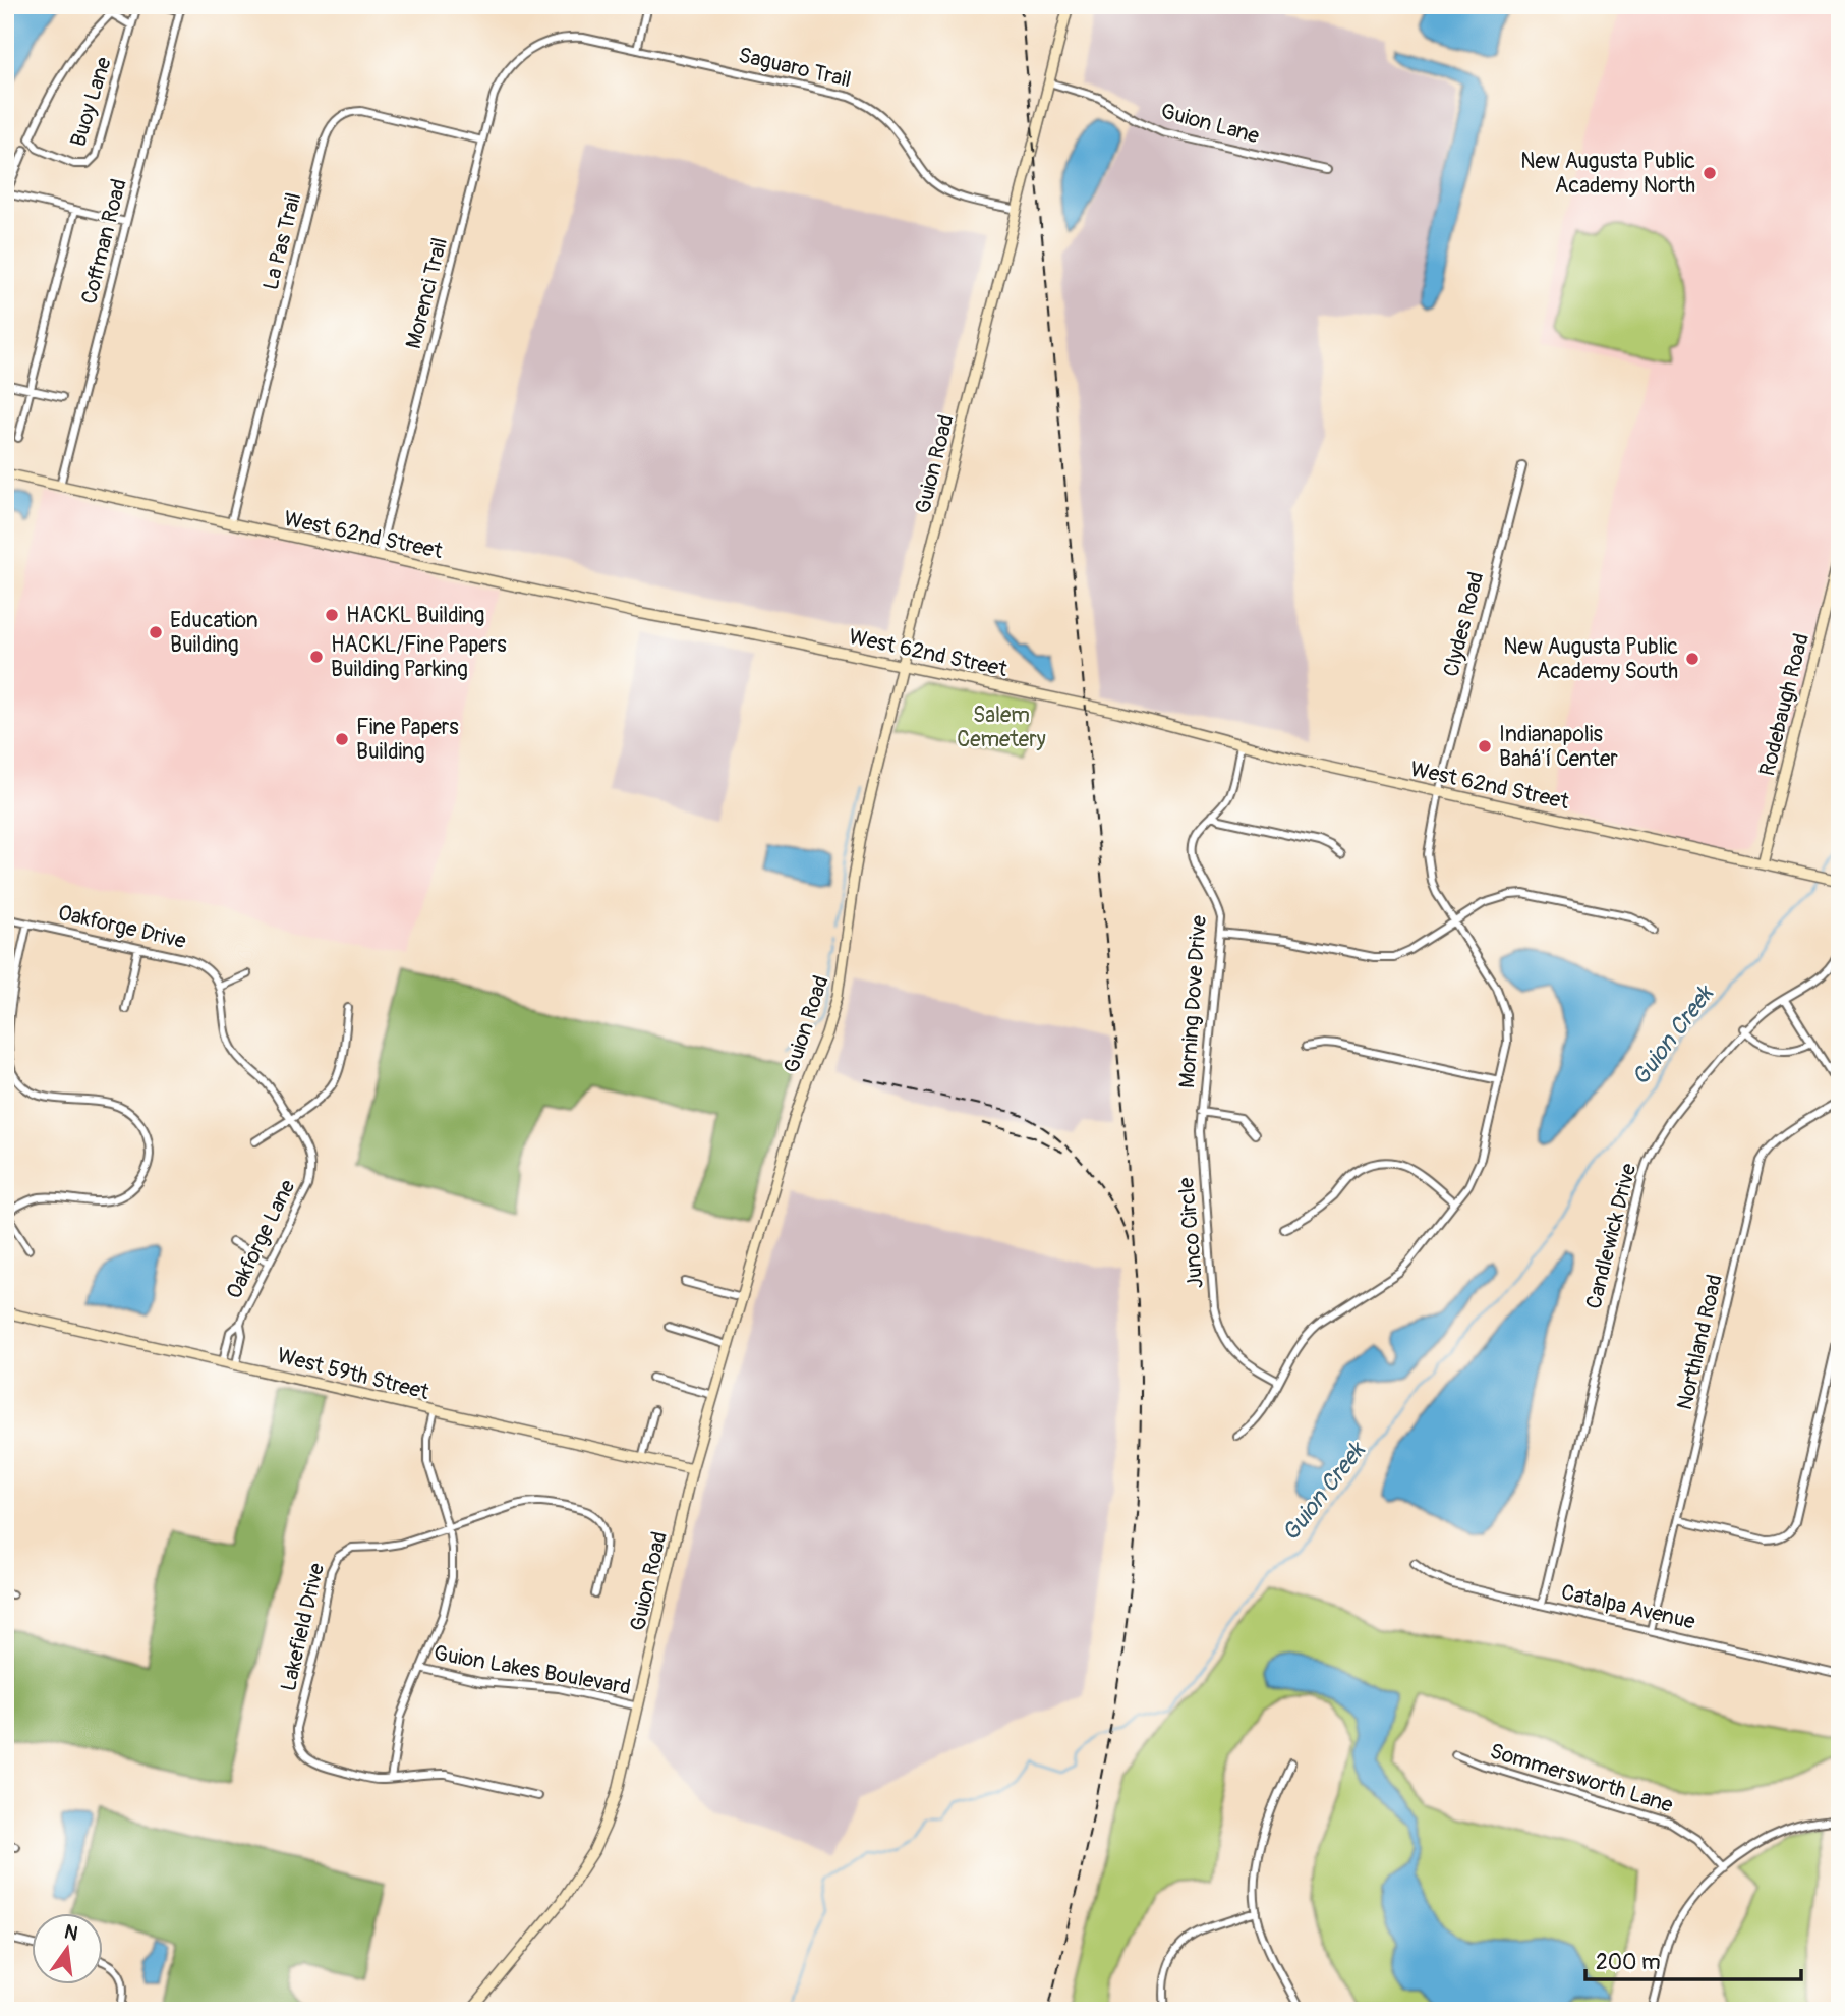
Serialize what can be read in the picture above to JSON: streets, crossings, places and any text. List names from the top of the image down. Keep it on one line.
{"streets":{"street":["Saguaro Trail","Buoy Lane","Guion Lane","Coffman Road","La Pas Trail","Morenci Trail","Guion Road","West 62nd Street","Clydes Road","Rodebaugh Road","Oakforge Drive","Morning Dove Drive","Junco Circle","Candlewick Drive","Oakforge Lane","Northland Road","West 59th Street","Catalpa Avenue","Lakefield Drive","Guion Lakes Boulevard","Sommersworth Lane"]},"crossings":[["Saguaro Trail","Morenci Trail"],["Saguaro Trail","Guion Road"],["Guion Lane","Guion Road"],["Coffman Road","West 62nd Street"],["La Pas Trail","Morenci Trail"],["La Pas Trail","West 62nd Street"],["Morenci Trail","West 62nd Street"],["Guion Road","West 62nd Street"],["Guion Road","West 59th Street"],["Guion Road","Guion Lakes Boulevard"],["West 62nd Street","Clydes Road"],["West 62nd Street","Rodebaugh Road"],["West 62nd Street","Morning Dove Drive"],["Clydes Road","Junco Circle"],["Oakforge Drive","Oakforge Lane"],["Morning Dove Drive","Junco Circle"],["Candlewick Drive","Catalpa Avenue"],["Oakforge Lane","West 59th Street"],["Northland Road","Catalpa Avenue"]],"water":["Guion Creek"],"parks":["Salem Cemetery"],"places":["New Augusta Public Academy North","HACKL Building","Education Building","HACKL/Fine Papers Building Parking","New Augusta Public Academy South","Fine Papers Building","Indianapolis Bahá'í Center"],"scale_bar":"200 m","north":"top"}
